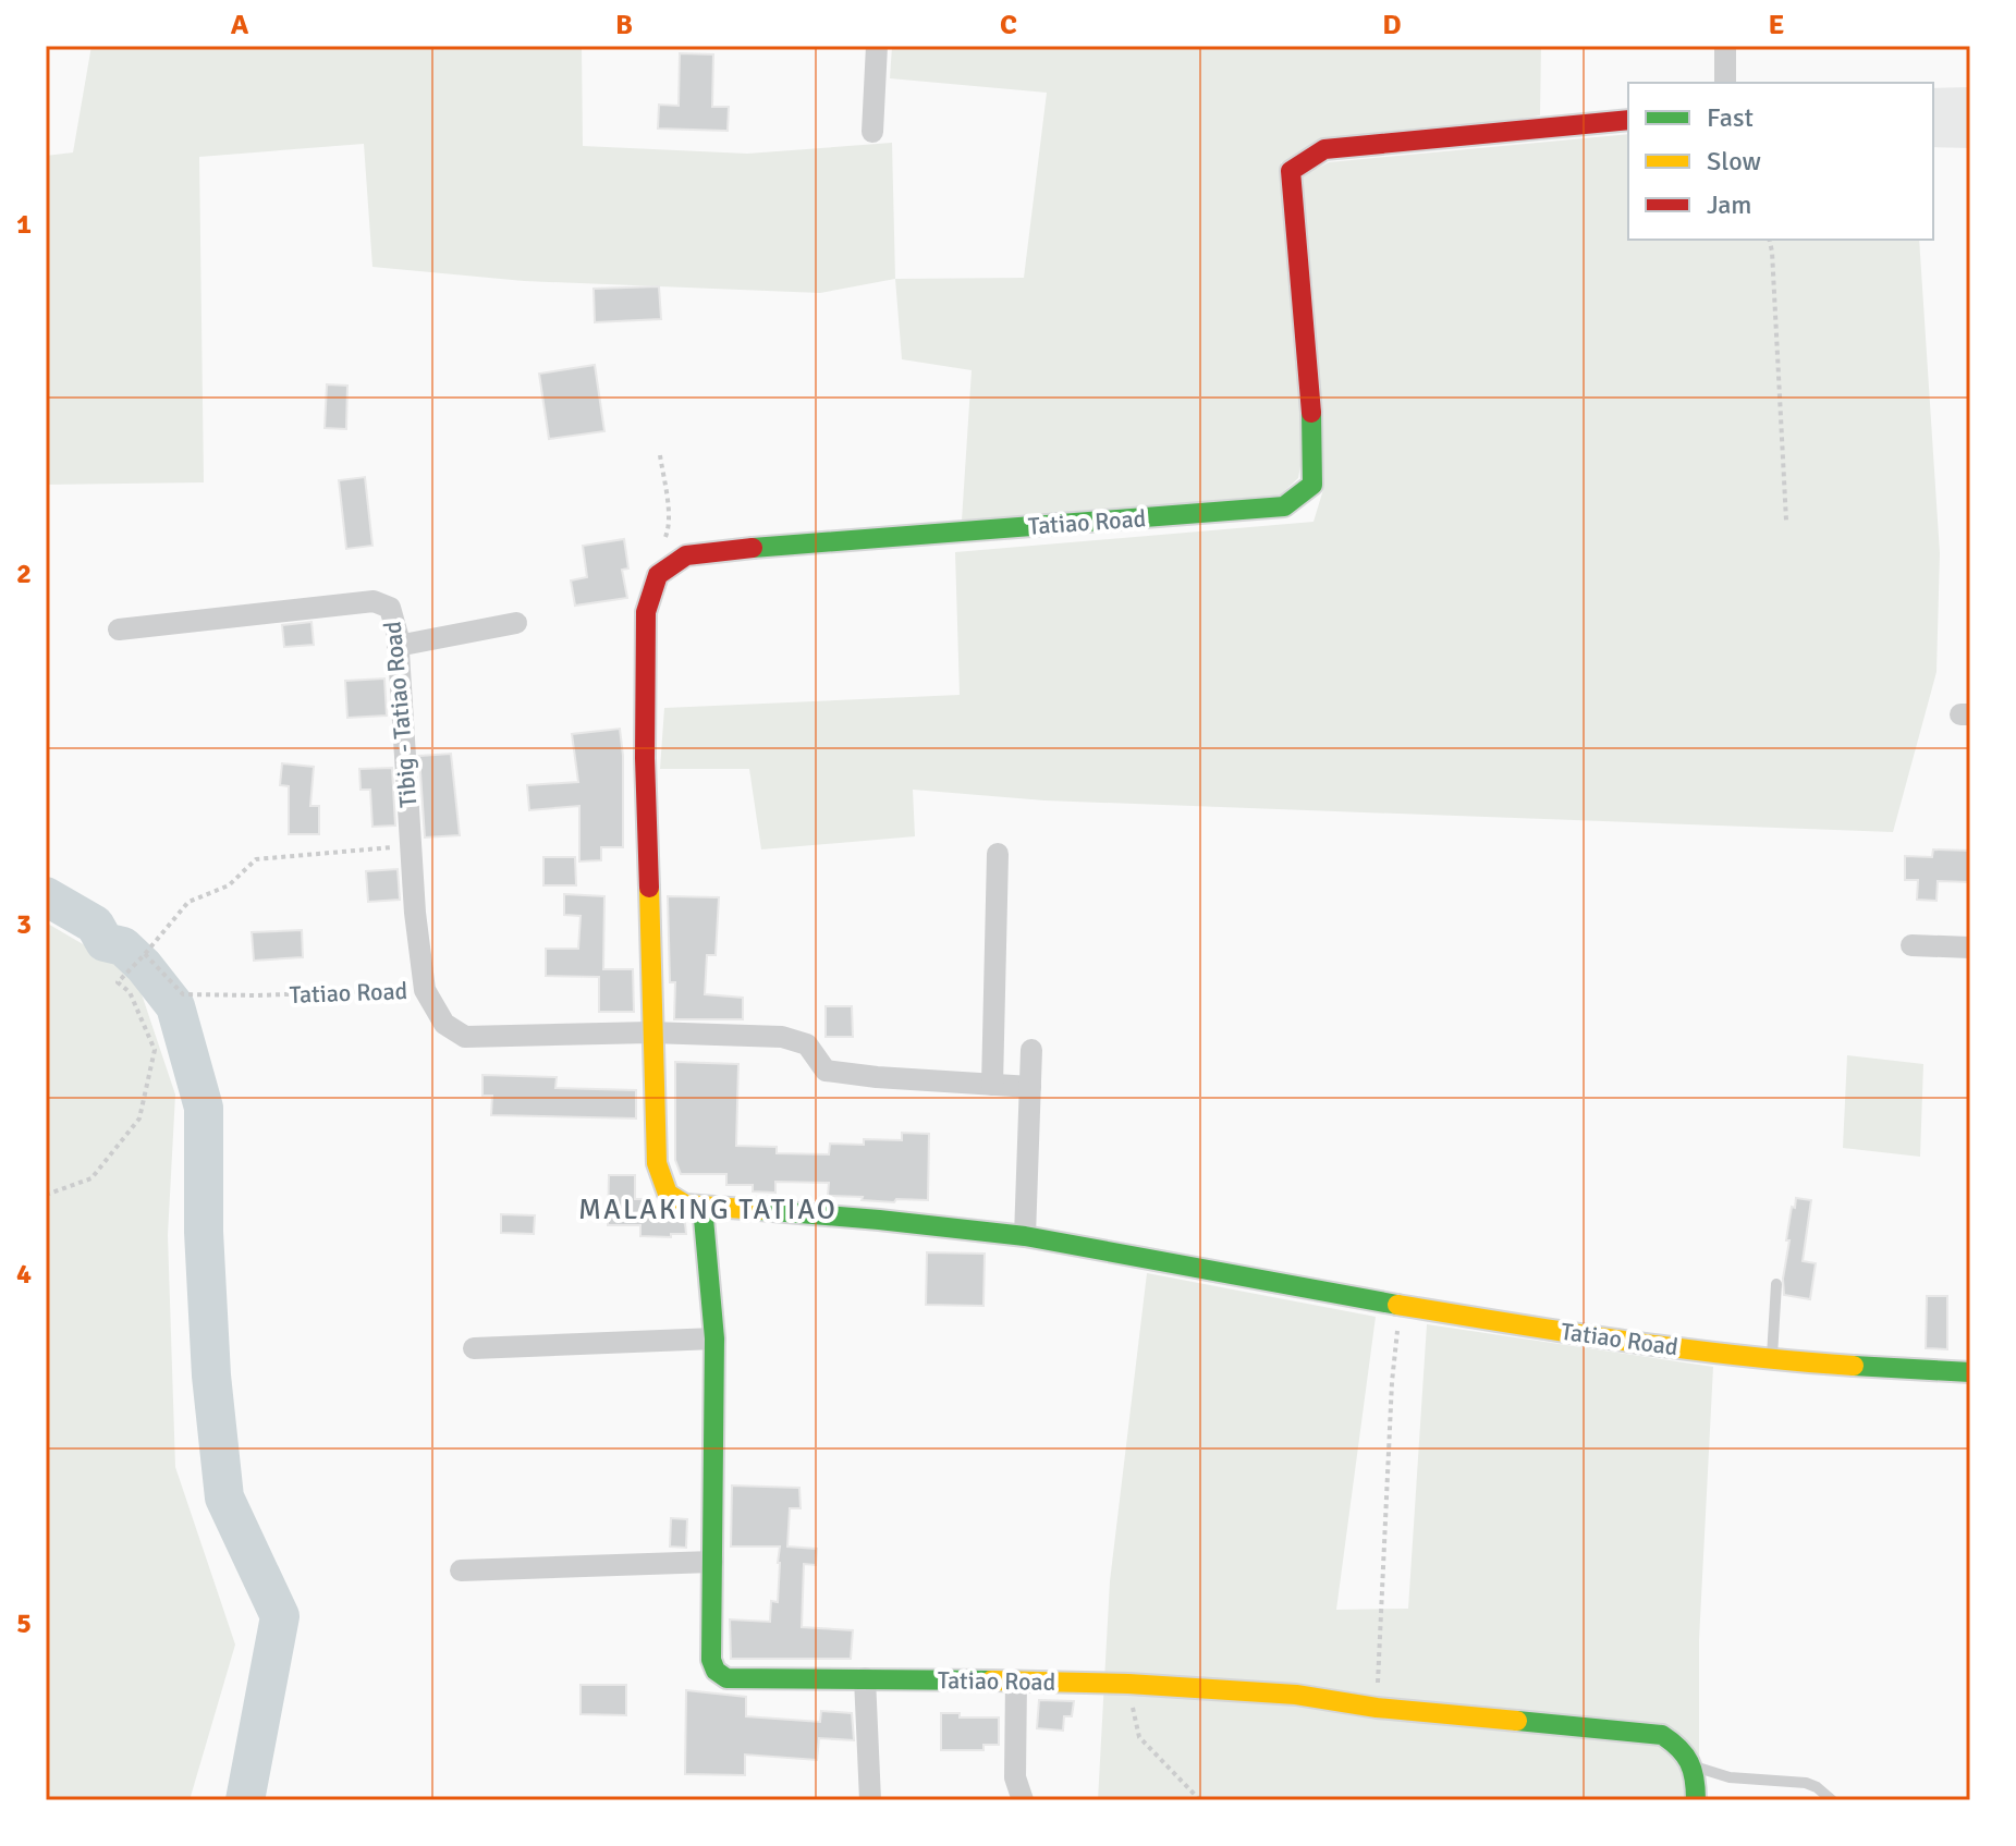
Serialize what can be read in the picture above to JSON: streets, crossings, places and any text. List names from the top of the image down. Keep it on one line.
{"streets":{"street":["Tatiao Road","Tibig - Tatiao Road"]},"crossings":[["Tatiao Road","Tibig - Tatiao Road"]],"districts":["MALAKING TATIAO"],"legend":["Fast","Slow","Jam"],"grid":{"columns":["A","B","C","D","E"],"rows":["1","2","3","4","5"]}}
